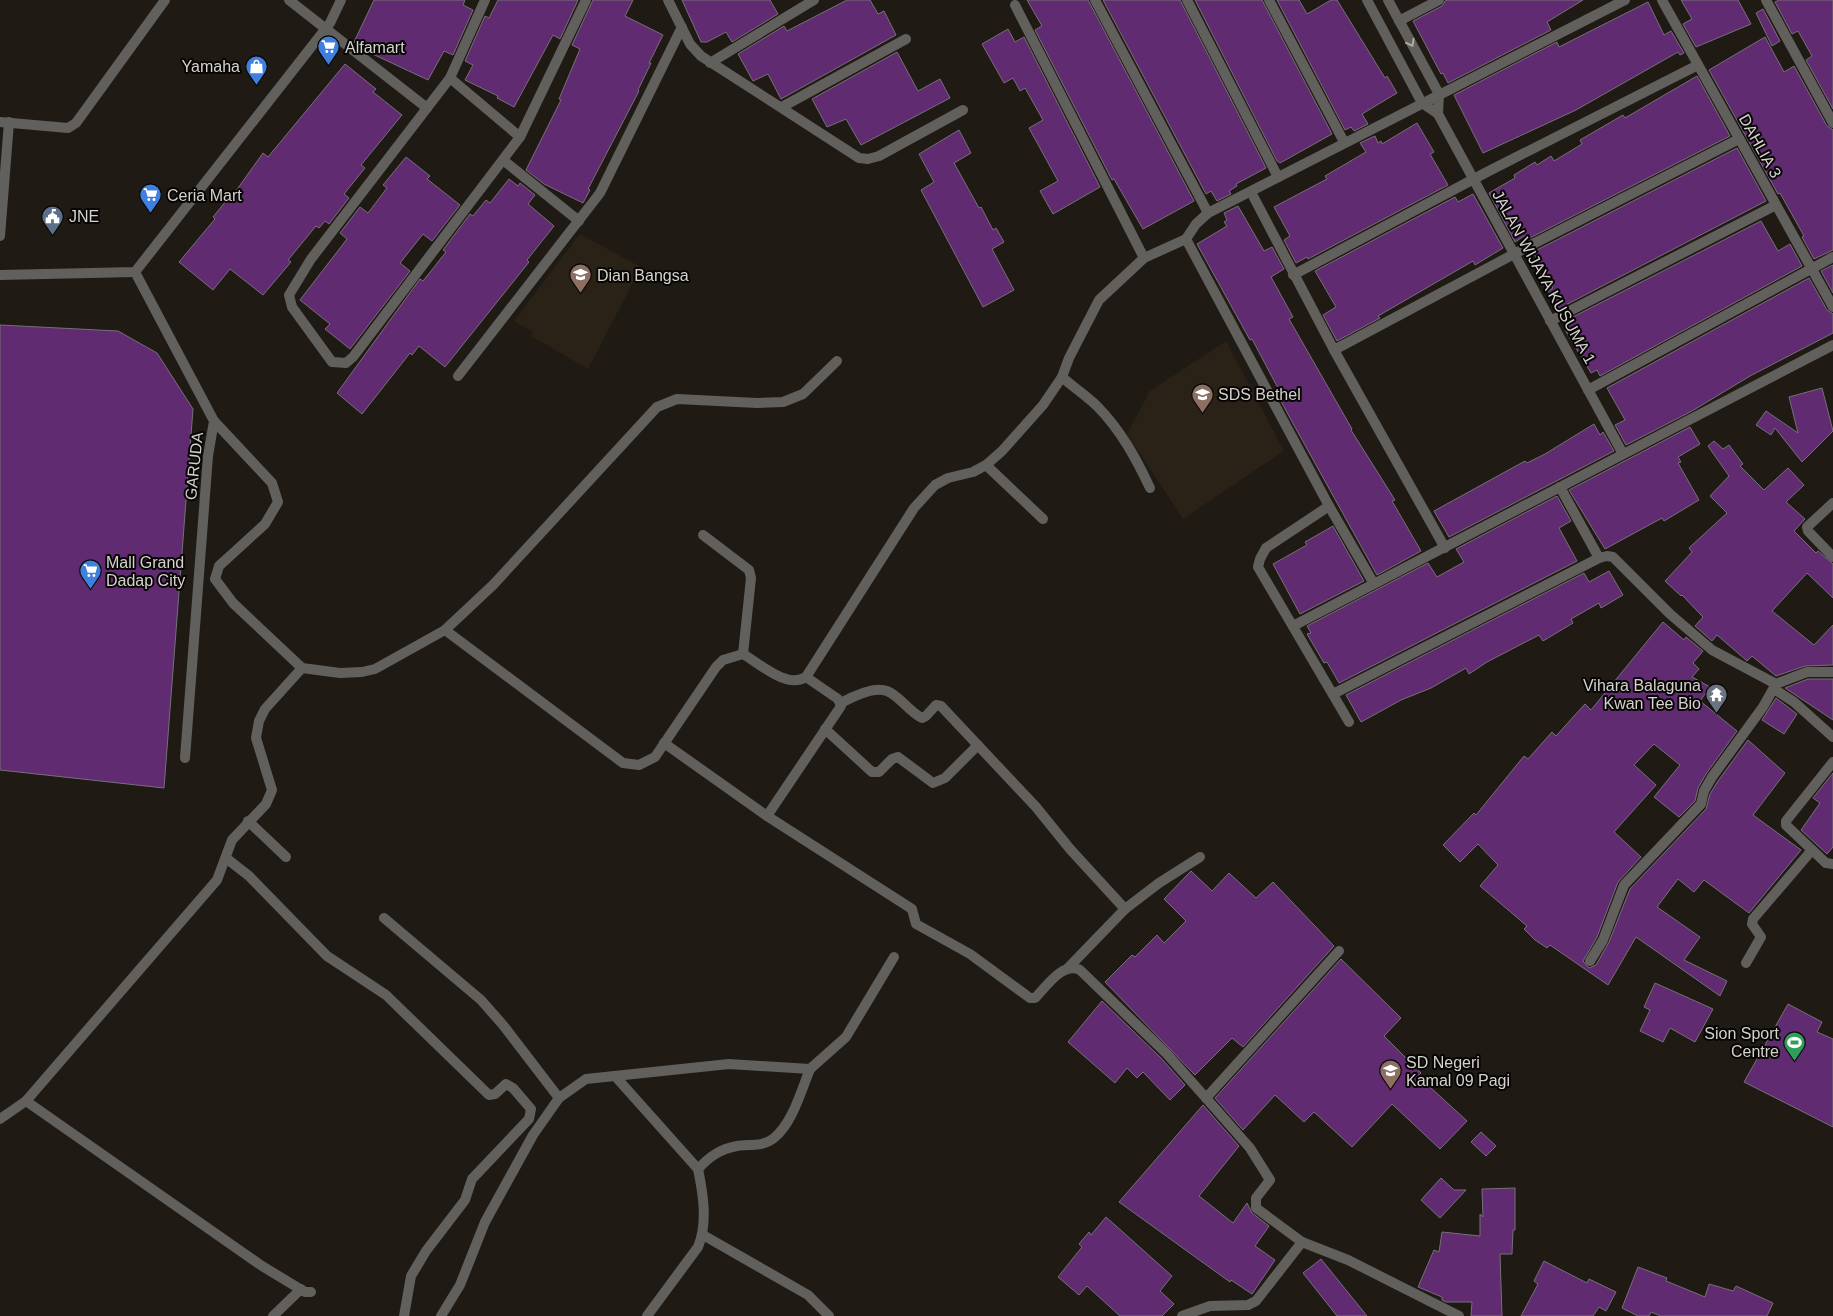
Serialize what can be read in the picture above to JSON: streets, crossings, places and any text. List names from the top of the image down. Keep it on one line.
{"streets":{"street":["DAHLIA 3","JALAN WIJAYA KUSUMA 1","GARUDA"]},"places":{"supermarket":["Alfamart","Ceria Mart","Mall Grand Dadap City"],"shop":["Yamaha"],"public building":["JNE"],"school or university":["Dian Bangsa","SDS Bethel","SD Negeri Kamal 09 Pagi"],"temple":["Vihara Balaguna Kwan Tee Bio"],"sports":["Sion Sport Centre"]}}
